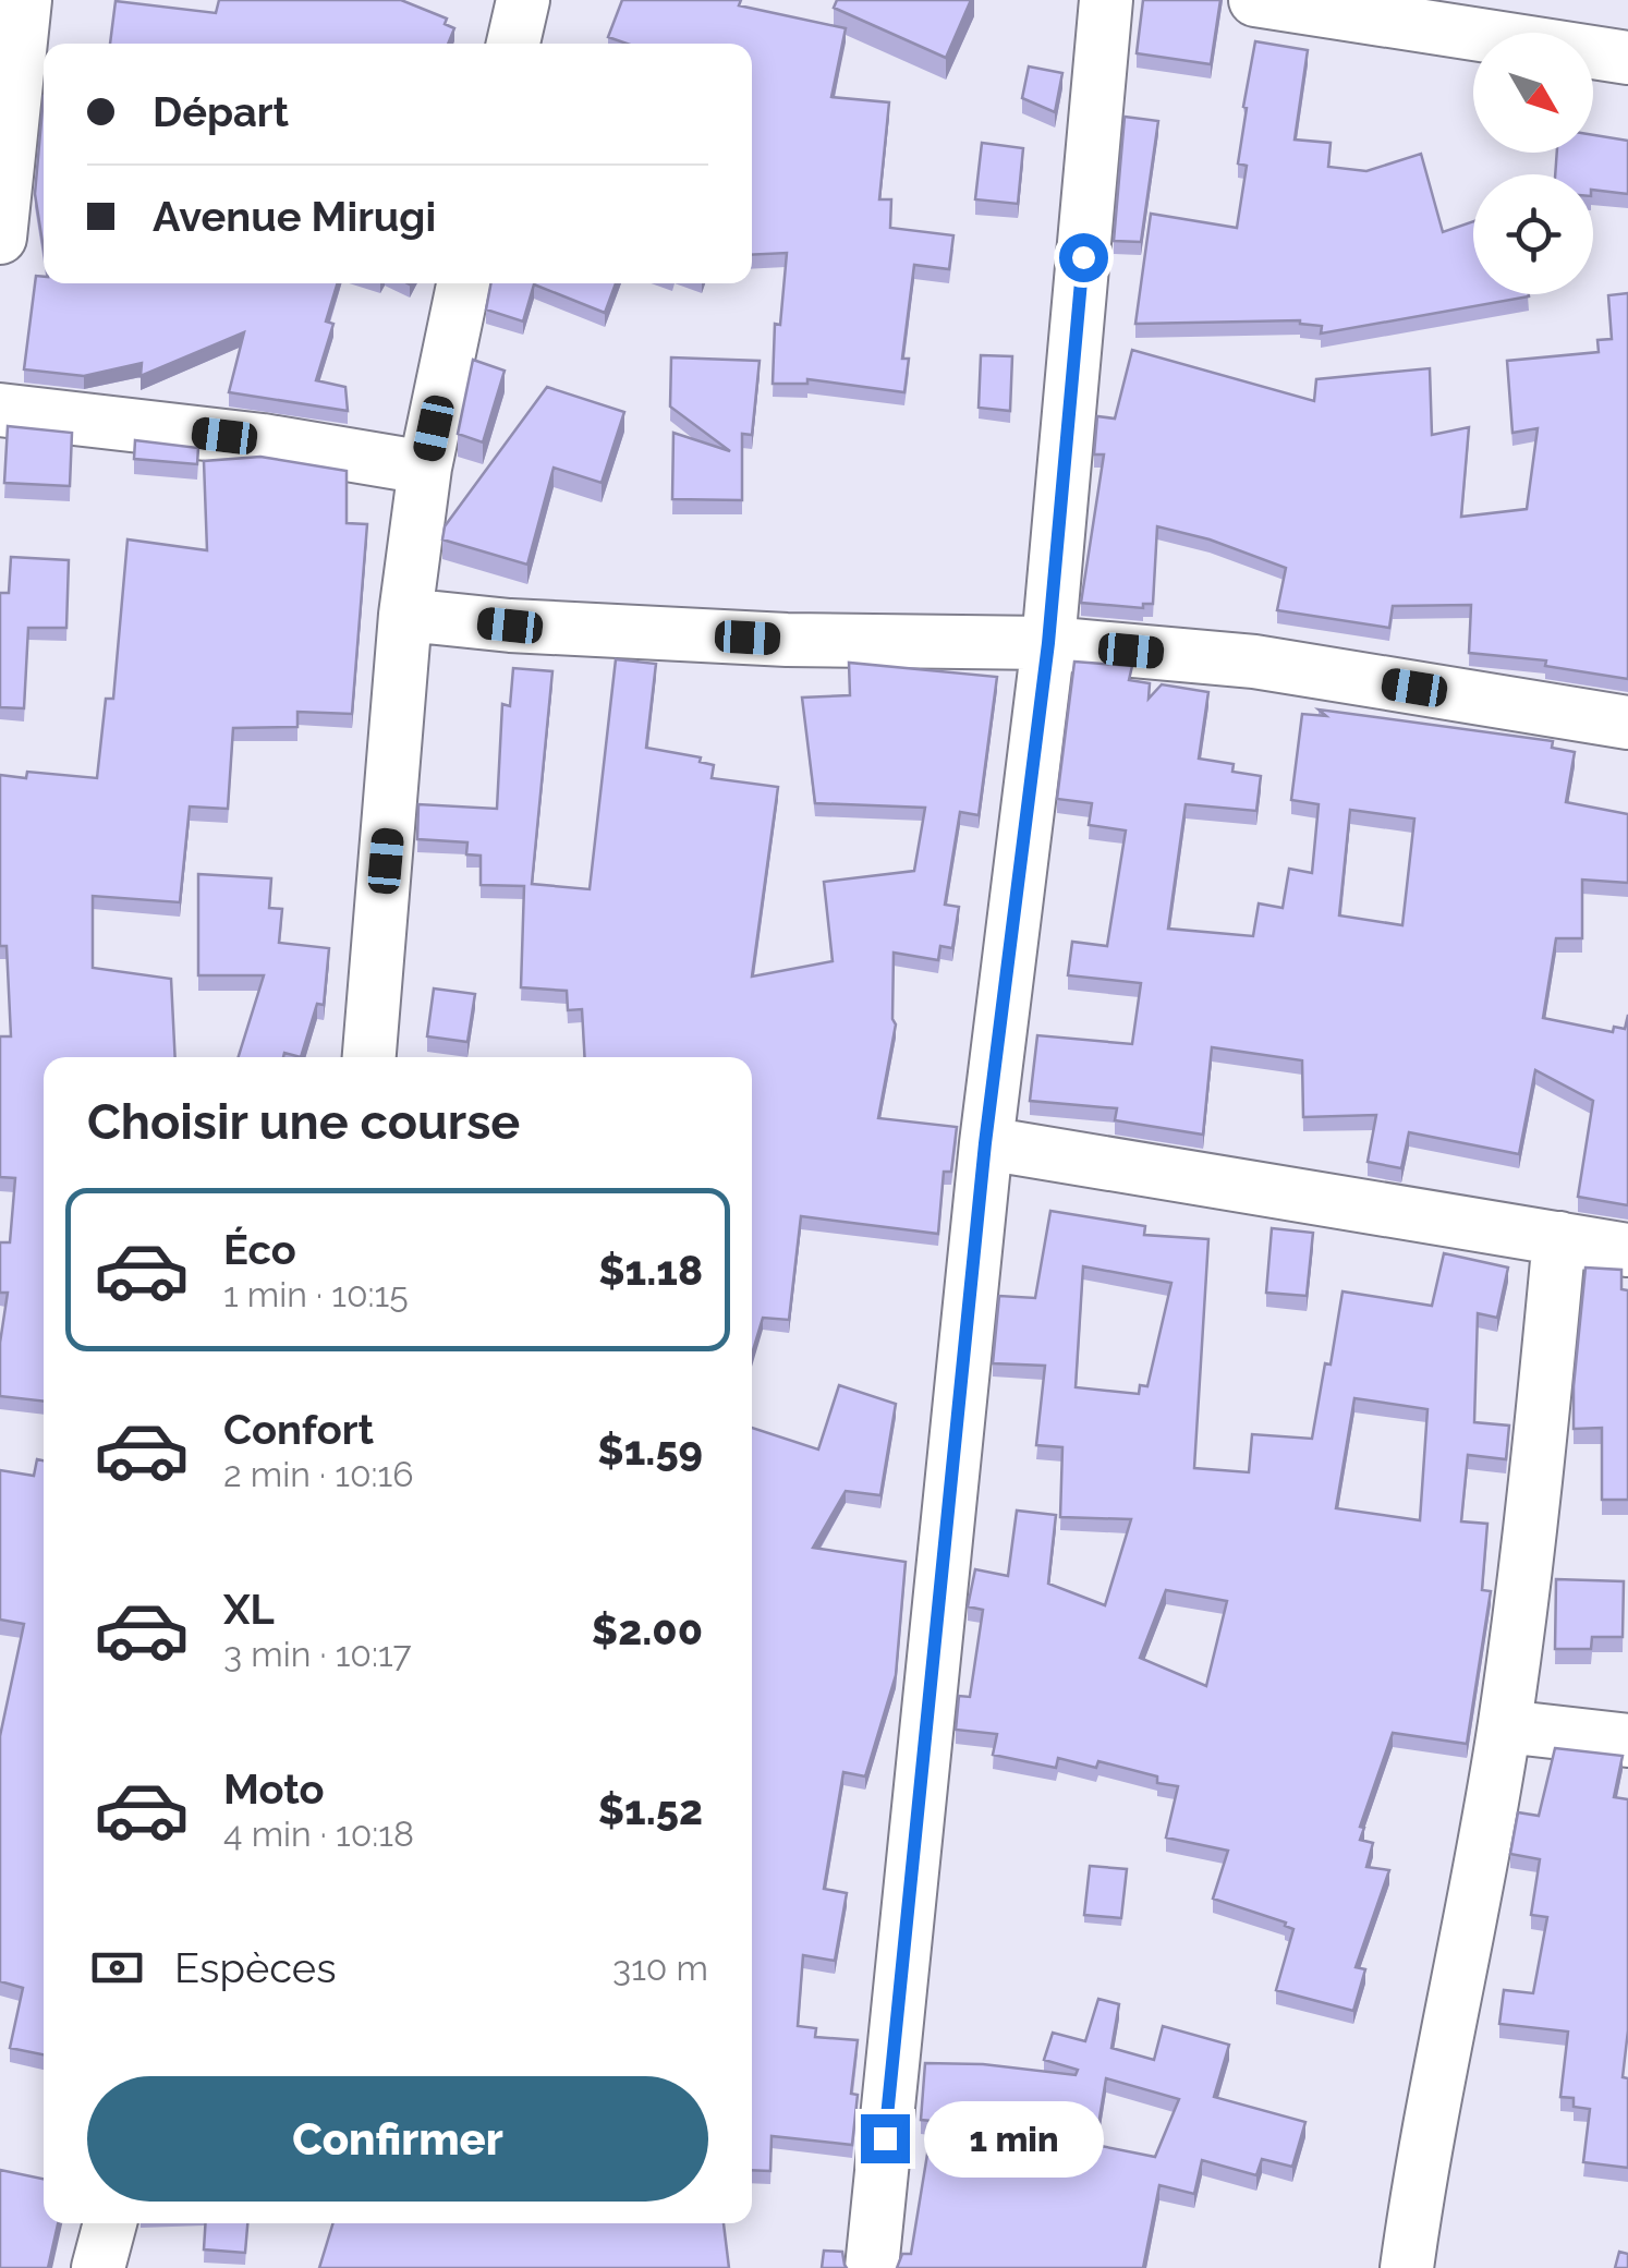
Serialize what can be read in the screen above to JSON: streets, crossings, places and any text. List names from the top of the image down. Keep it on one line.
{"north":"bottom right","page":{"banner":["Départ","Avenue Mirugi"],"heading":"Choisir une course","list":[{"name":"Éco","note":"1 min · 10:15","value":"$1.18"},{"name":"Confort","note":"2 min · 10:16","value":"$1.59"},{"name":"XL","note":"3 min · 10:17","value":"$2.00"},{"name":"Moto","note":"4 min · 10:18","value":"$1.52"}],"pay":["Espèces","310 m"],"buttons":"Confirmer","bubble":"1 min"}}
